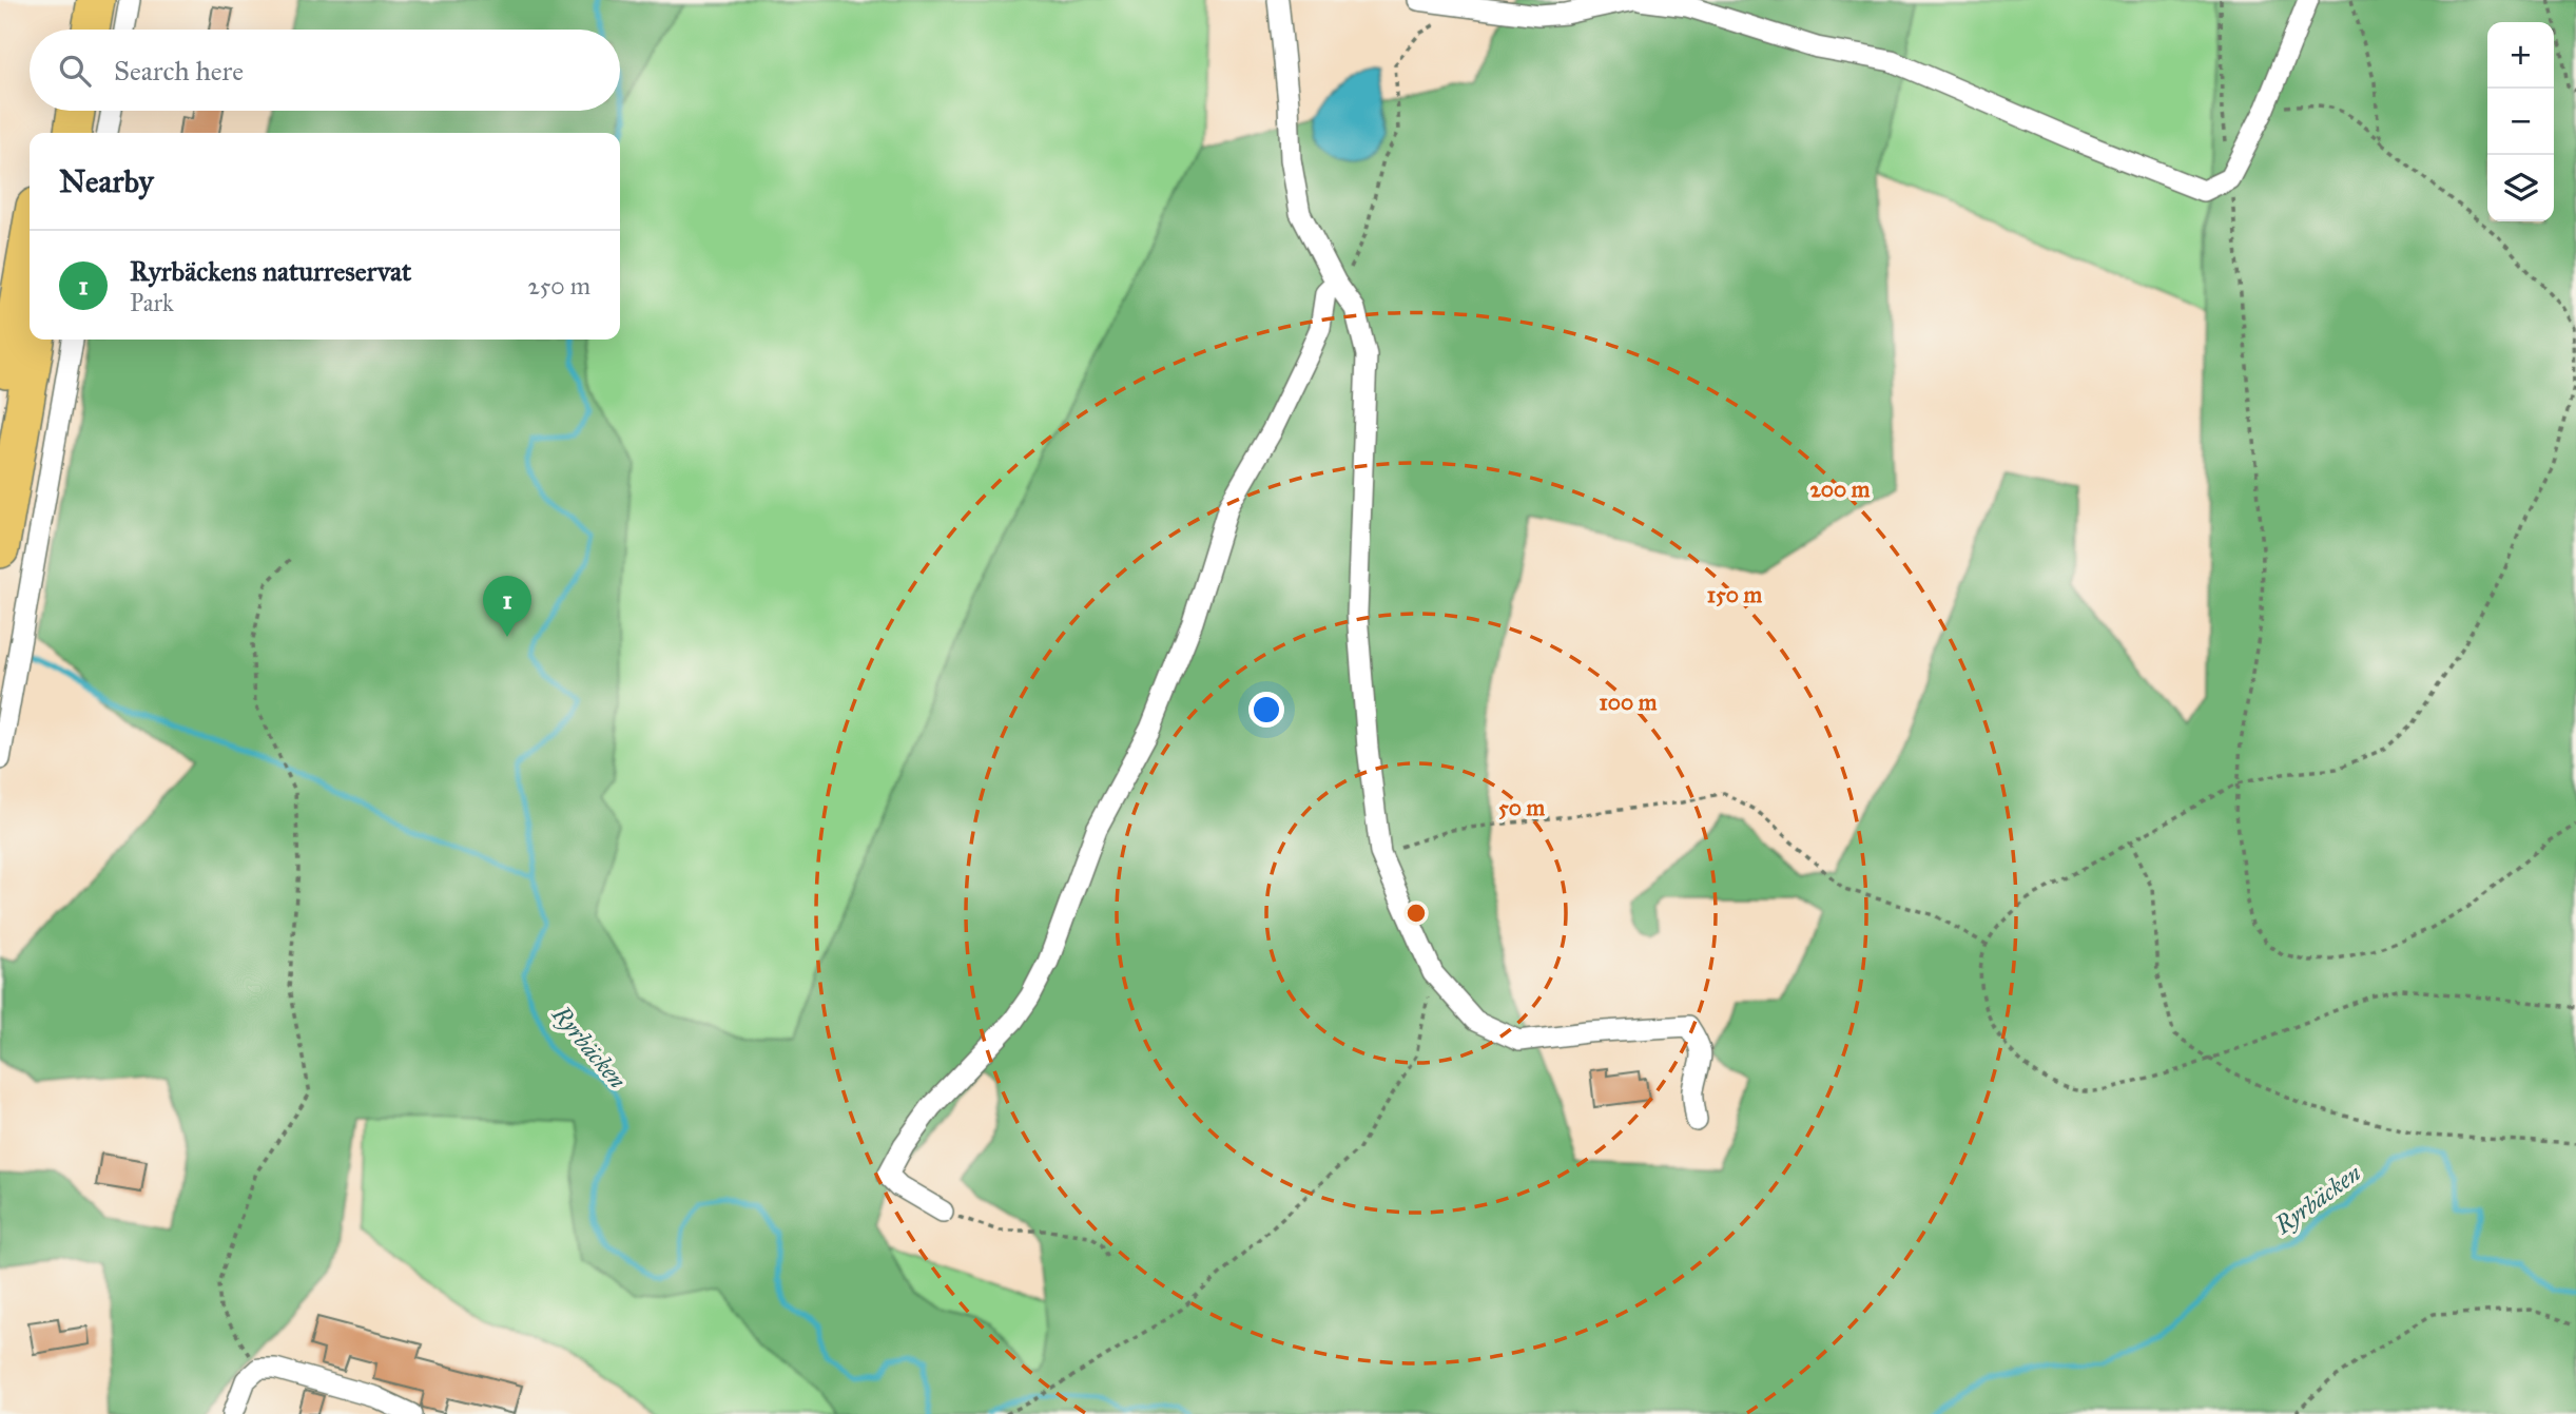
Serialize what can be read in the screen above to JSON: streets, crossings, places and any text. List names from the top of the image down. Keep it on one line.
{"water":["Ryrbäcken"],"page":{"map_buttons":["+","−"],"search":"Search here","heading":"Nearby","list":[{"mark":"1","name":"Ryrbäckens naturreservat","note":"Park","value":"250 m"}],"pins":"1"},"rings":["200 m","150 m","100 m","50 m"]}
